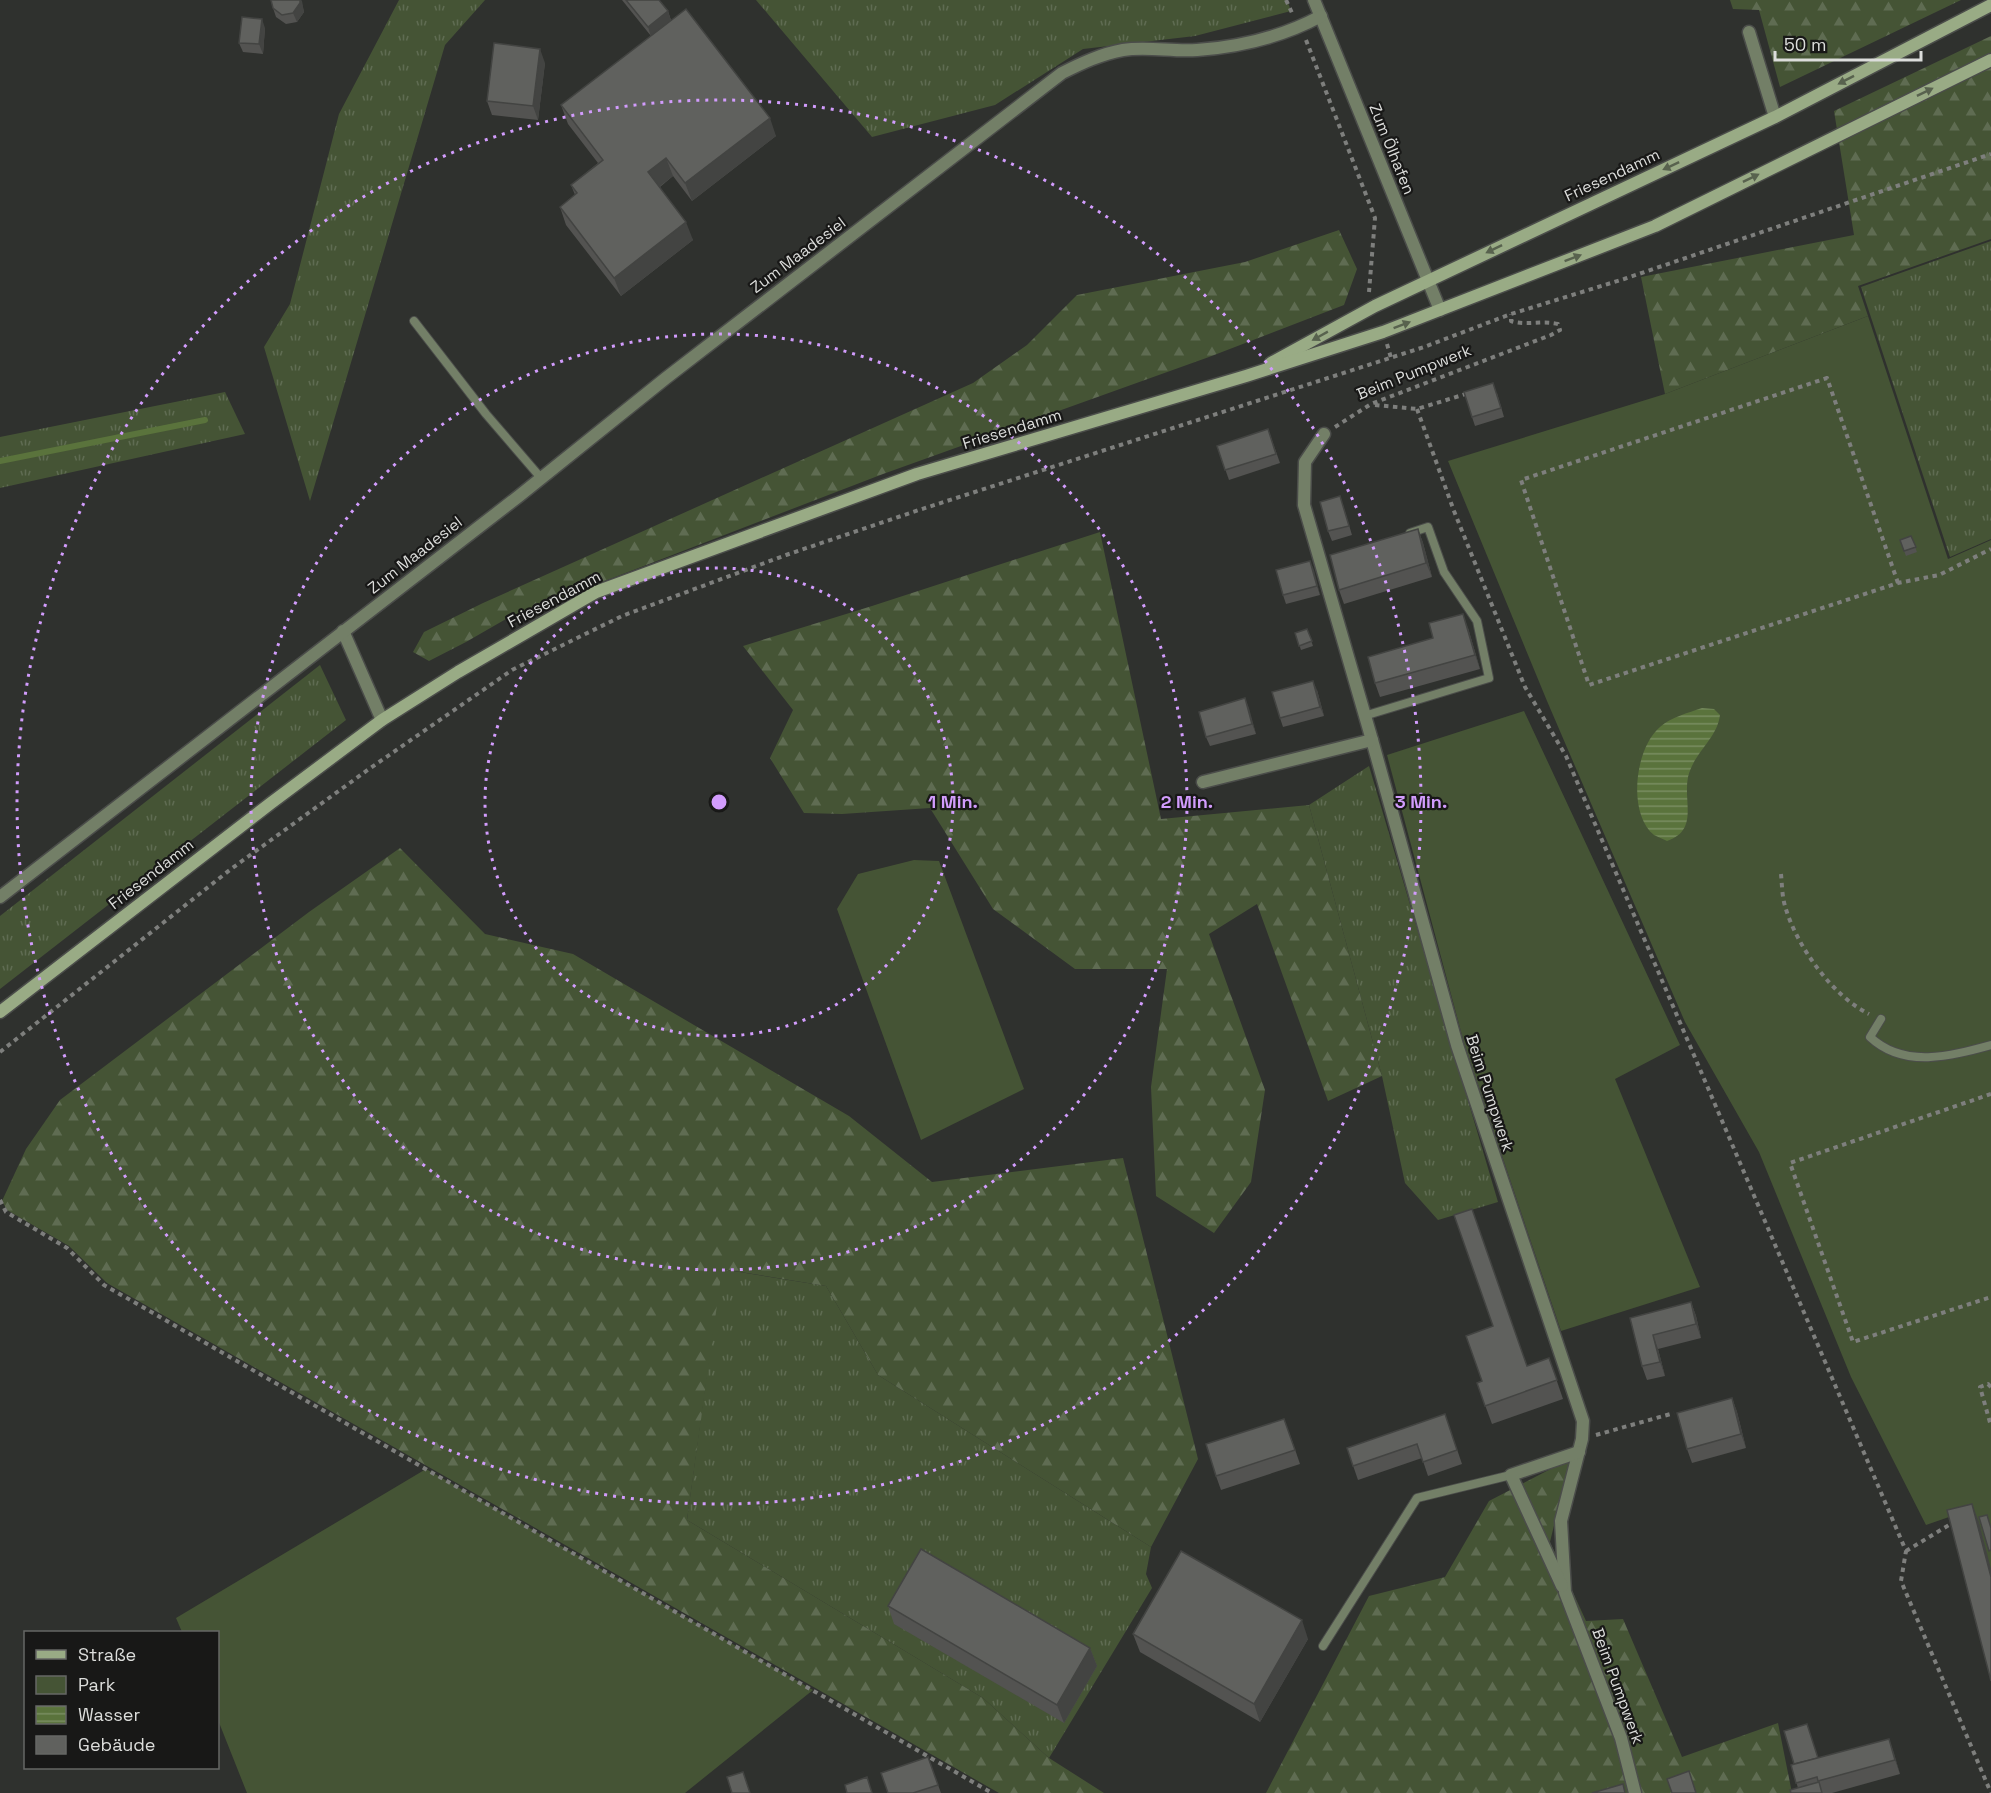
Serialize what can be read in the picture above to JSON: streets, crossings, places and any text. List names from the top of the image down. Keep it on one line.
{"streets":{"main road":["Friesendamm"],"street":["Zum Ölhafen","Zum Maadesiel","Beim Pumpwerk"]},"crossings":[["Zum Ölhafen","Friesendamm"],["Zum Ölhafen","Zum Maadesiel"]],"legend":["Straße","Park","Wasser","Gebäude"],"scale_bar":"50 m","rings":["1 Min.","2 Min.","3 Min."]}
